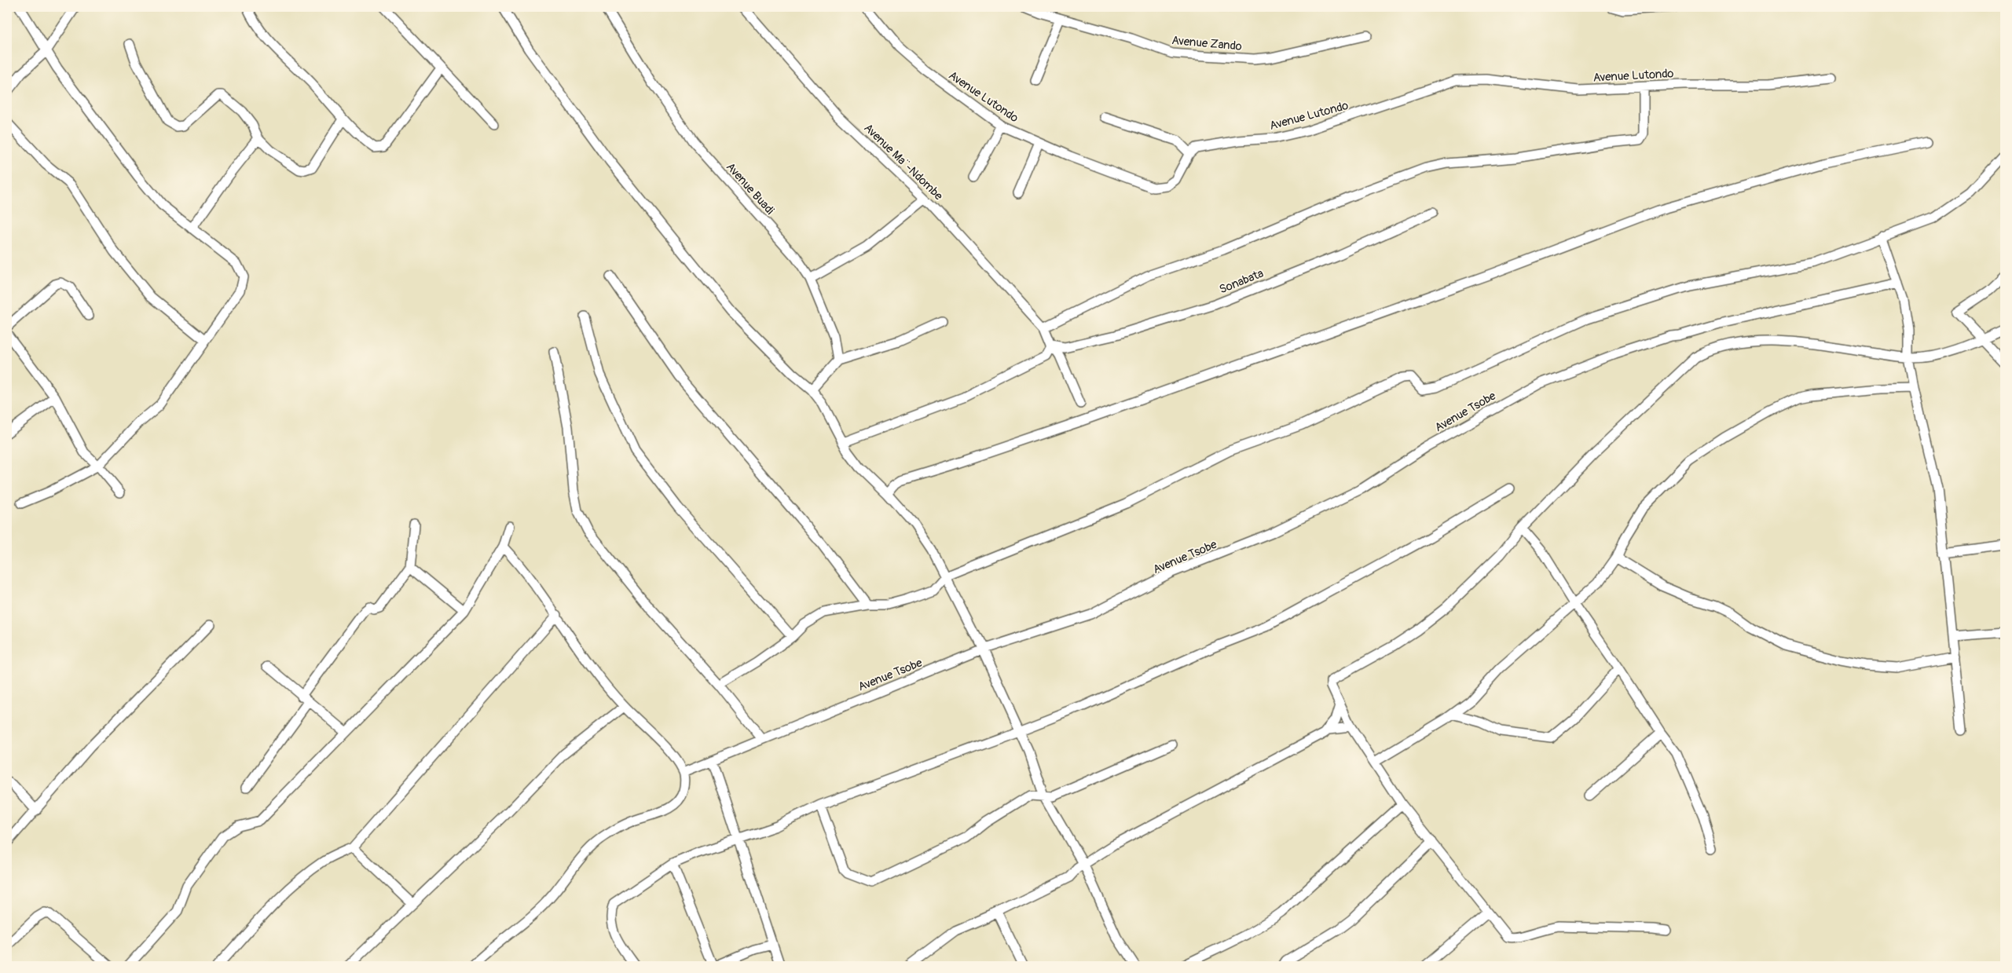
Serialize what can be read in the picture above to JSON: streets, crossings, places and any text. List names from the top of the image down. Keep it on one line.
{"streets":{"street":["Avenue Zando","Avenue Lutondo","Avenue Ma¨-Ndombe","Avenue Buadi","Sonabata","Avenue Tsobe"]}}
